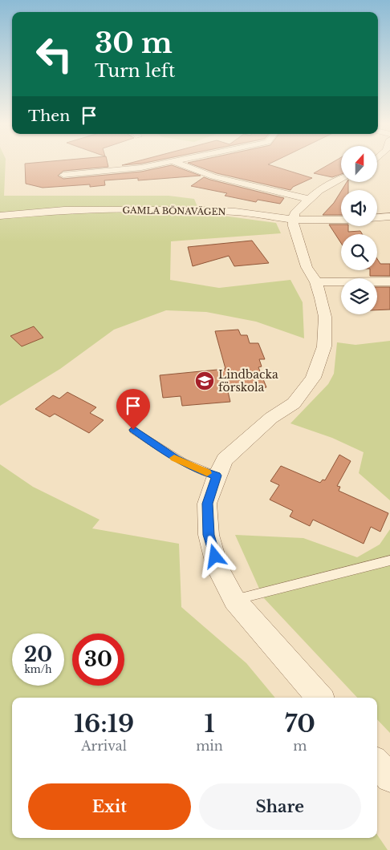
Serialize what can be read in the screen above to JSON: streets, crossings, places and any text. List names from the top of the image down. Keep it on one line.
{"streets":{"street":["GAMLA BÖNAVÄGEN"]},"places":{"school or university":["Lindbacka förskola"]},"north":"top","page":{"turn":["30 m","Turn left"],"then":"Then","speed":"20 km/h","limit":"30","eta":["16:19","Arrival","1","min","70","m"],"buttons":["Exit","Share"]}}
